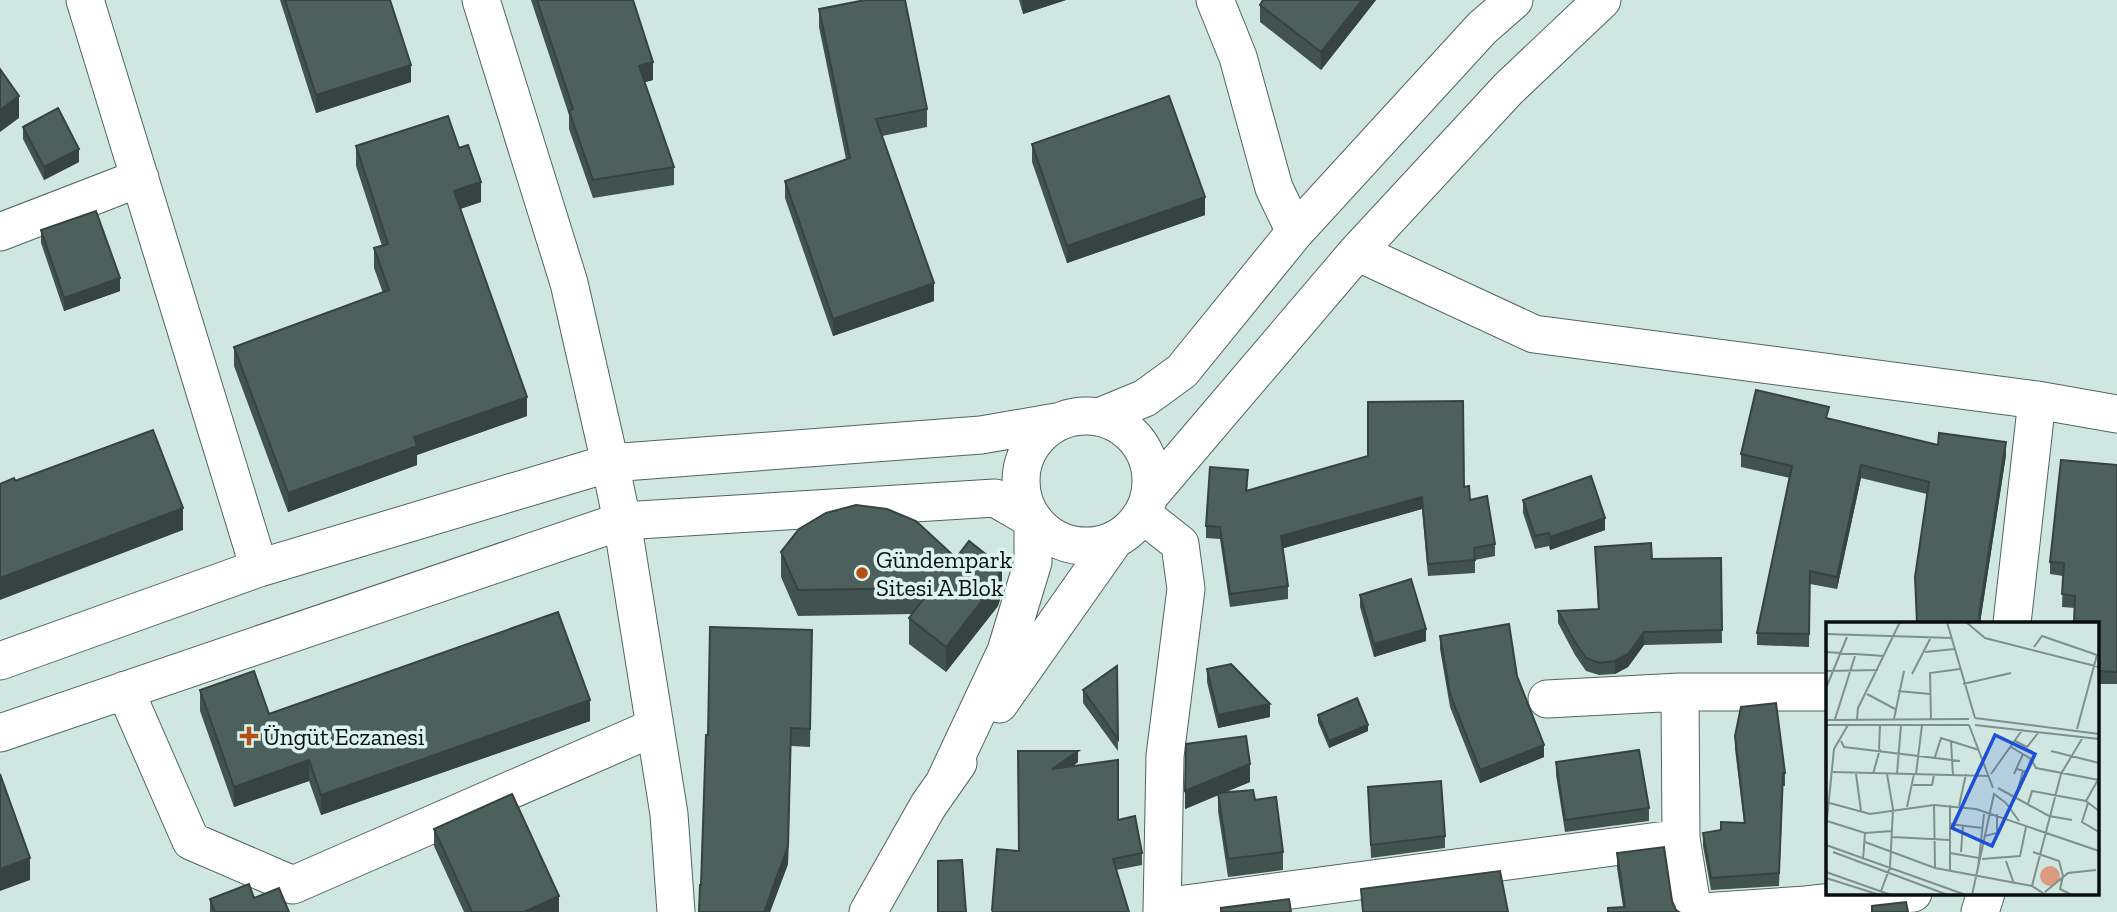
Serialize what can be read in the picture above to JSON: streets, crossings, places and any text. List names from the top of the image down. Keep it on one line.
{"places":{"other":["Gündempark Sitesi A Blok"],"health":["Üngüt Eczanesi"]}}
